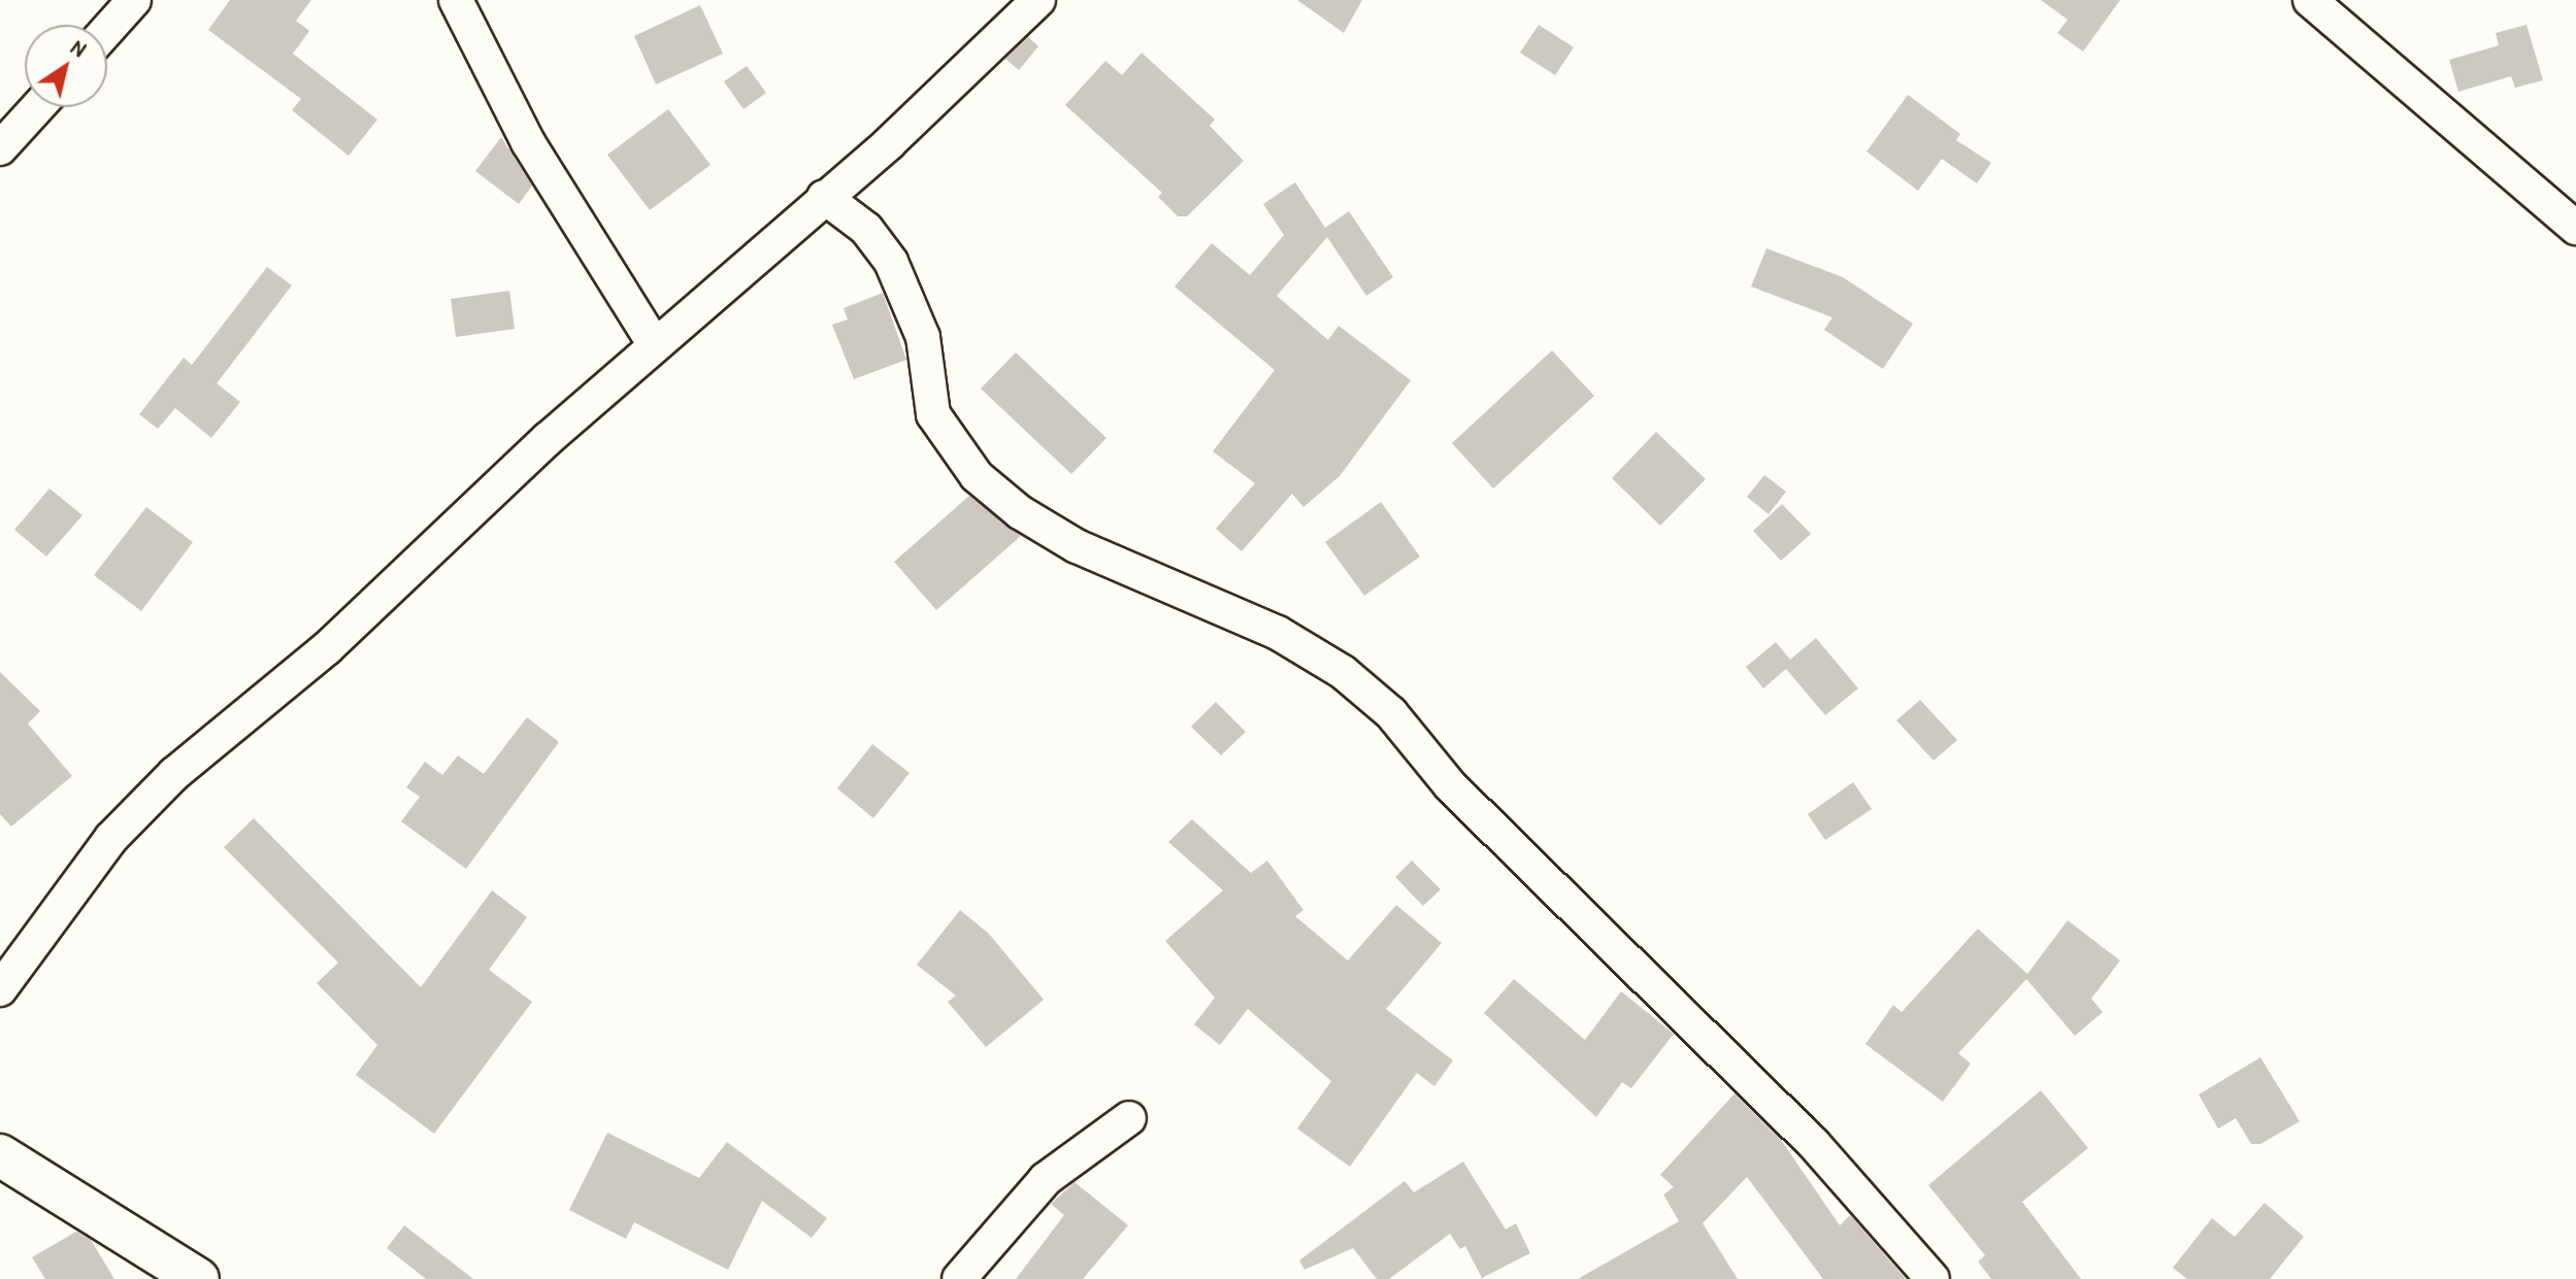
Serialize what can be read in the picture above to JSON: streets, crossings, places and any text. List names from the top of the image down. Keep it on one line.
{"north":"top right"}
